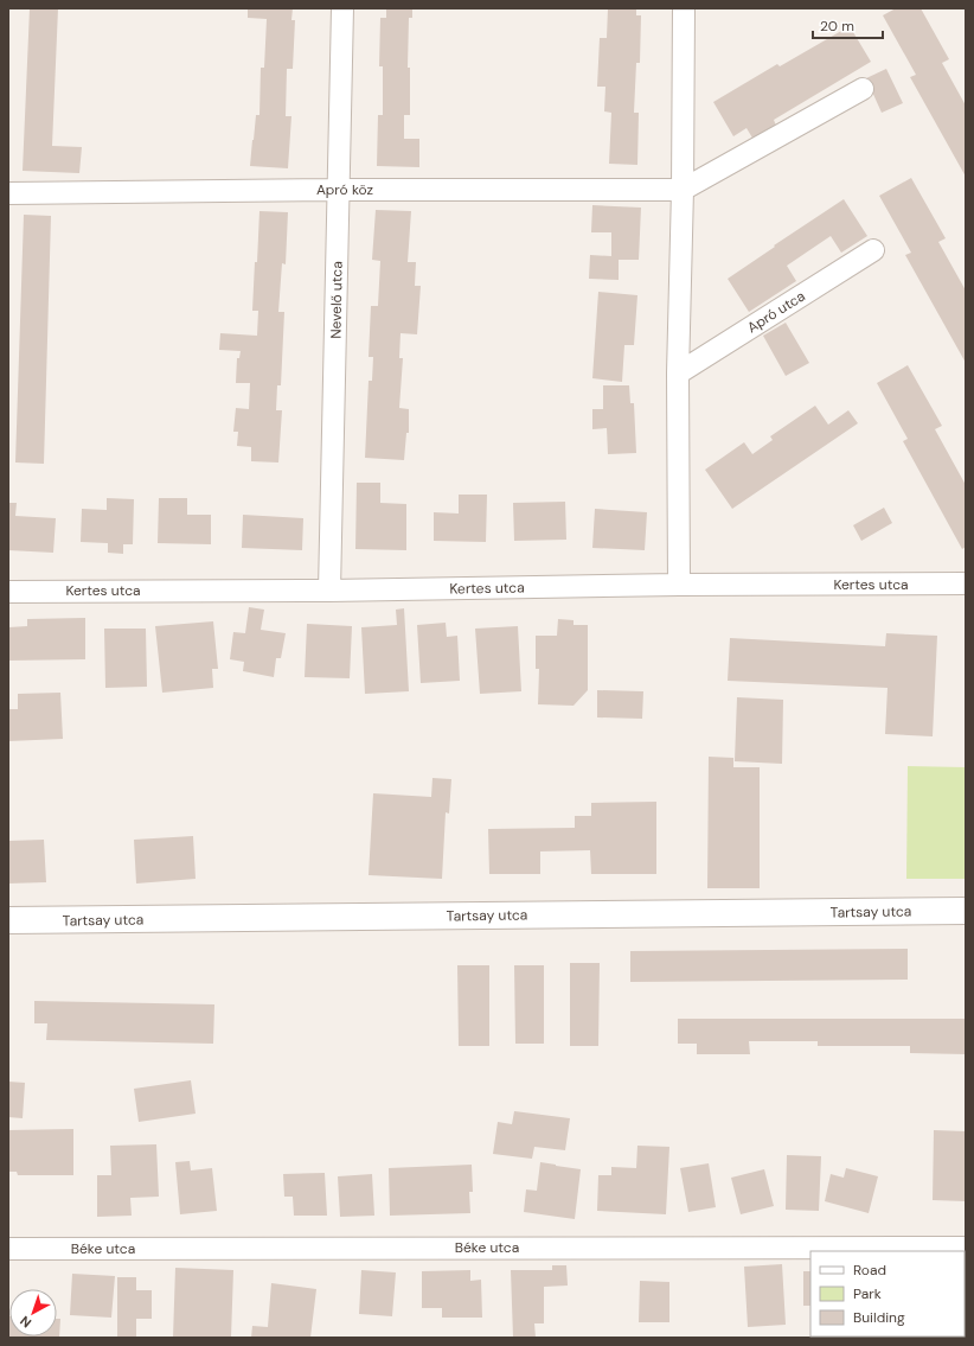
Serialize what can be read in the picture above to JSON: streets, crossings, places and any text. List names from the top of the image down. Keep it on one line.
{"streets":{"street":["Apró köz","Nevelő utca","Apró utca","Kertes utca","Tartsay utca","Béke utca"]},"crossings":[["Apró köz","Nevelő utca"],["Nevelő utca","Kertes utca"]],"legend":["Road","Park","Building"],"scale_bar":"20 m","north":"bottom left"}
